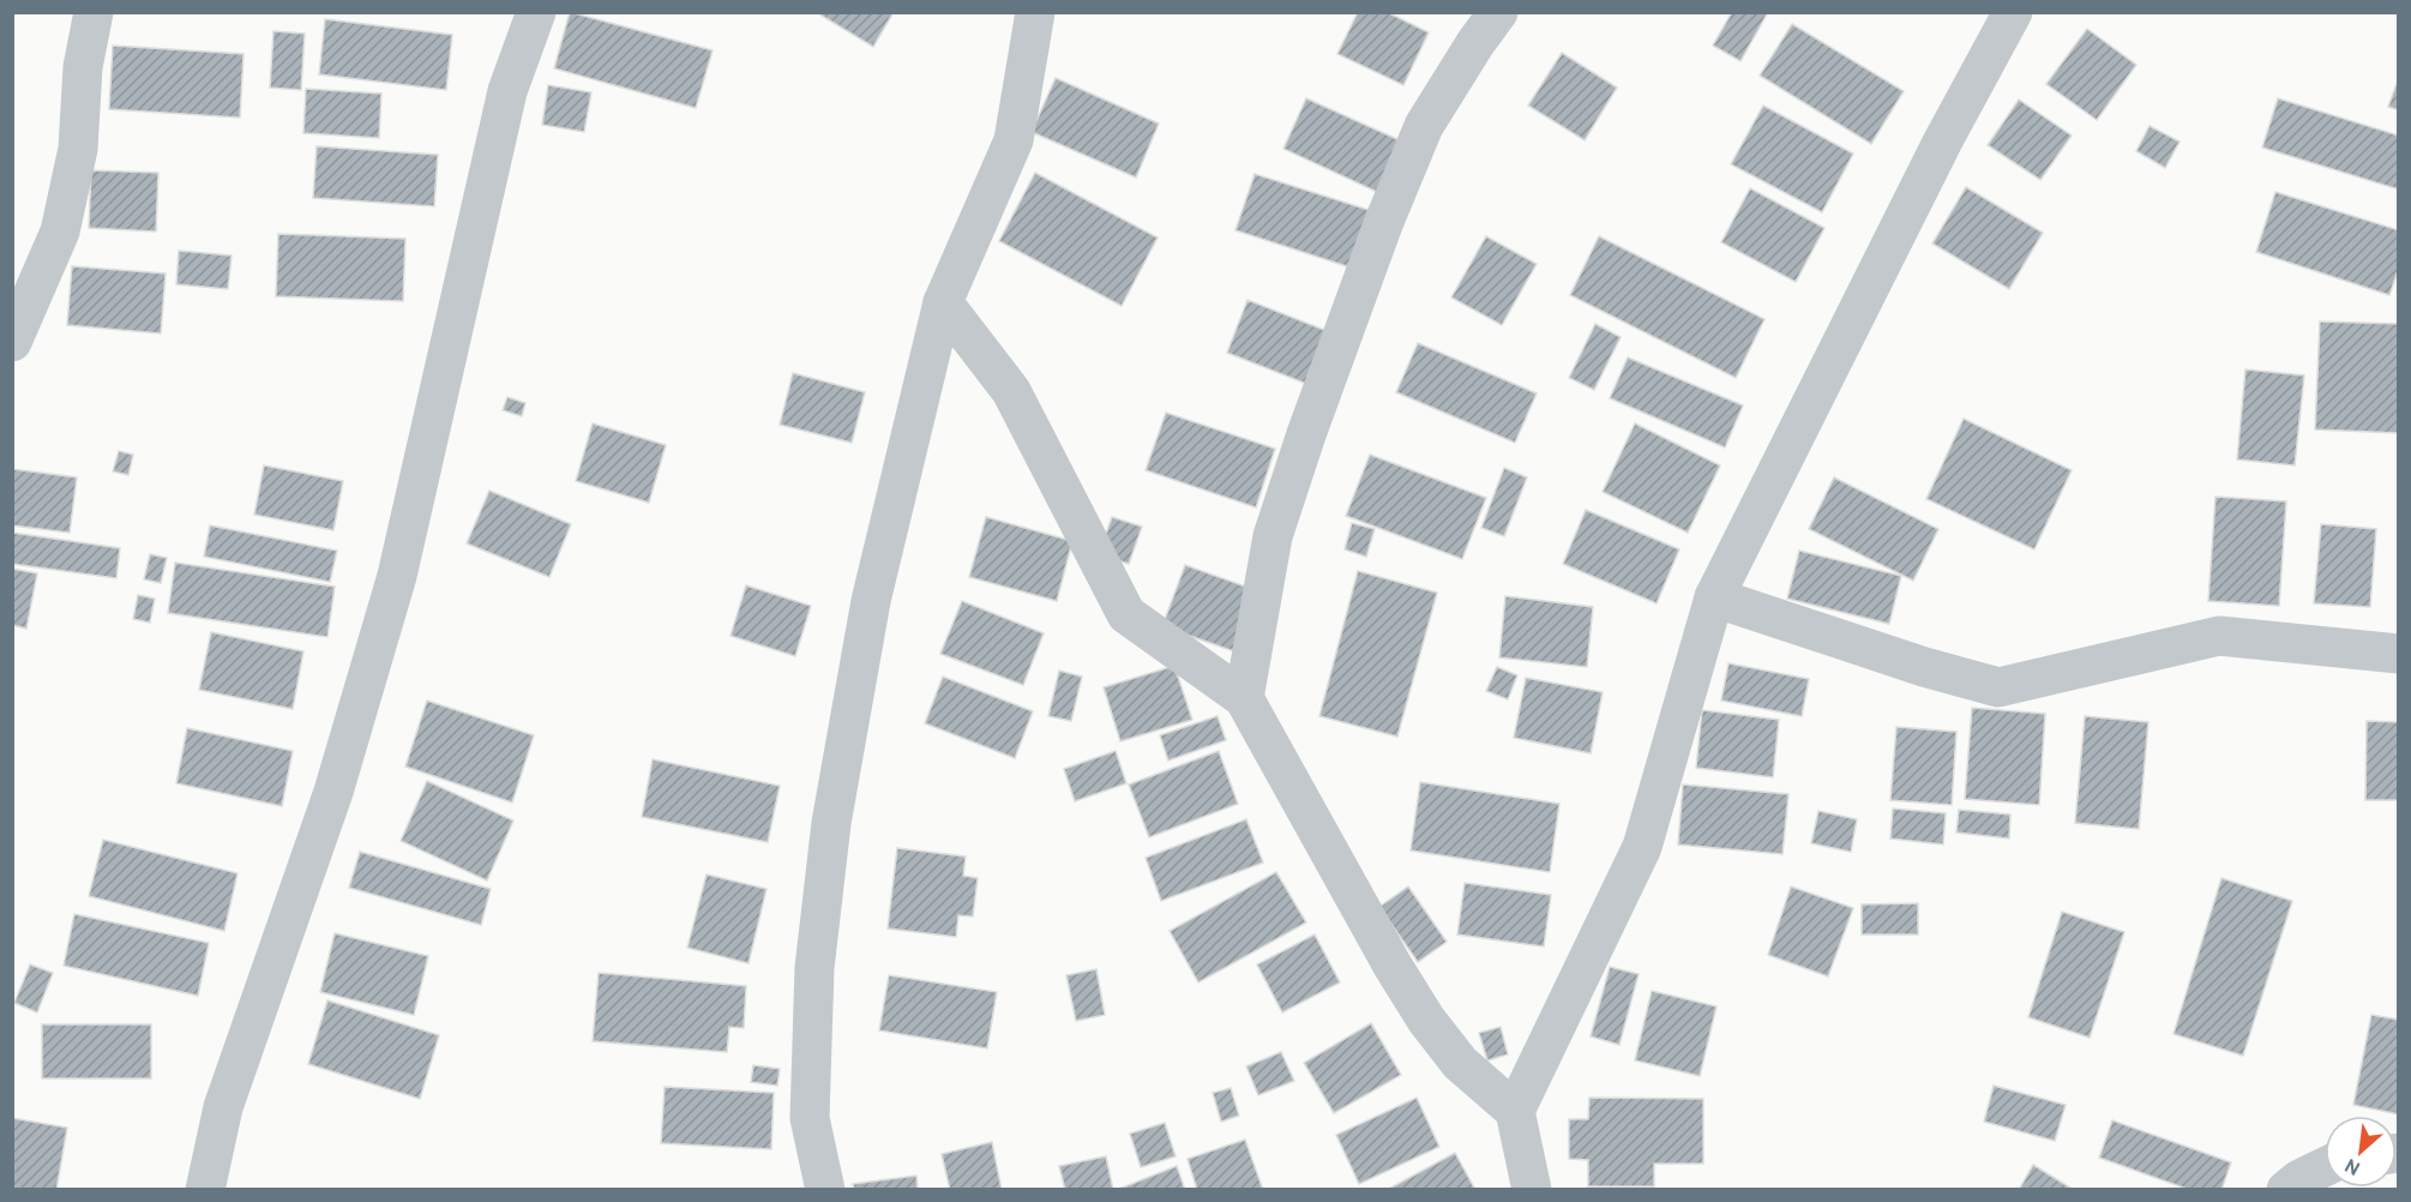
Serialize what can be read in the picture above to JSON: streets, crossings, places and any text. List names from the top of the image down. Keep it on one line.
{"north":"bottom left"}
